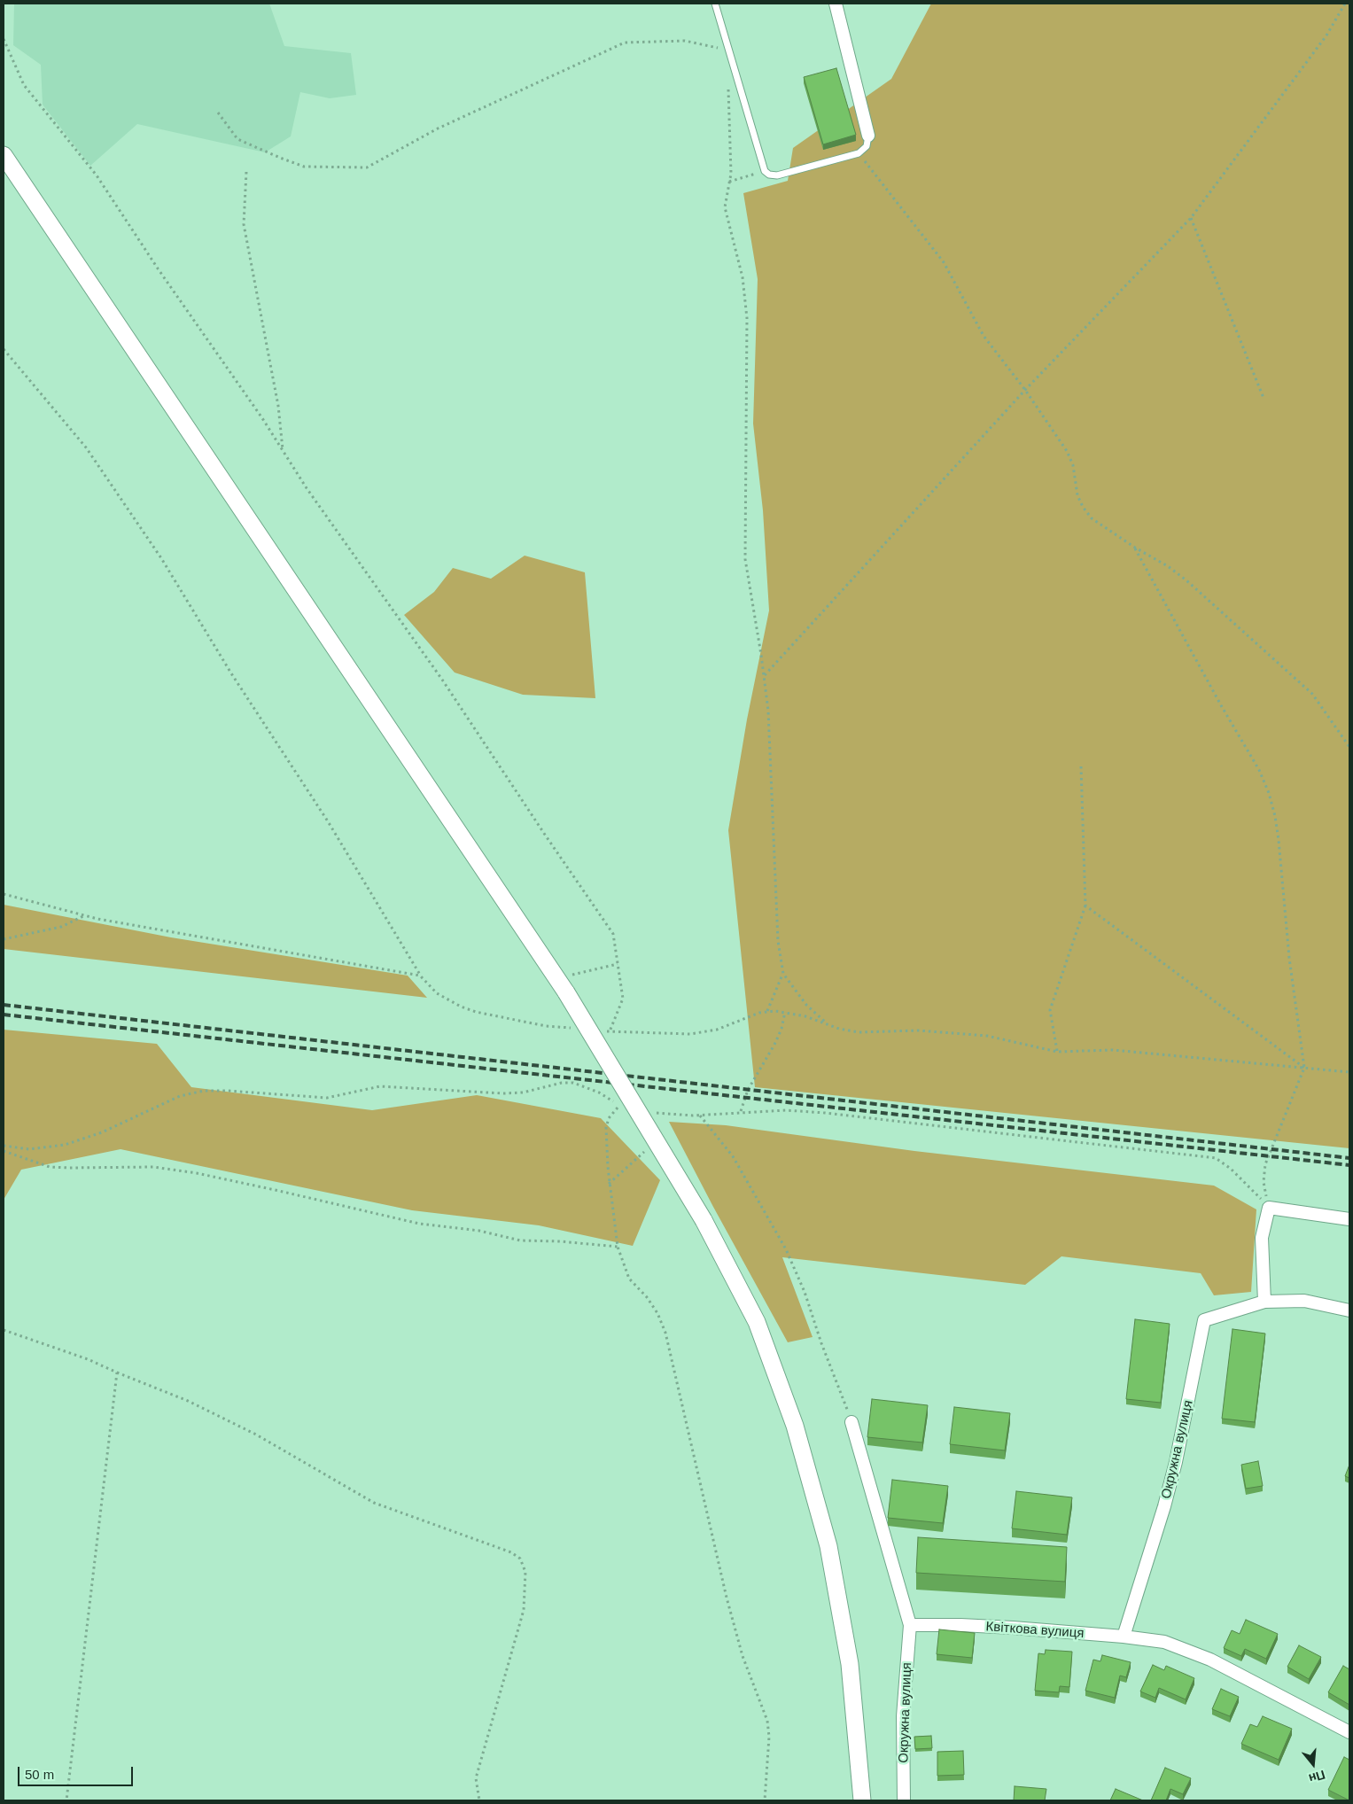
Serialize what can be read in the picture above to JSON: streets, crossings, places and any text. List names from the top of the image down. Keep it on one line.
{"streets":{"street":["Окружна вулиця","Квіткова вулиця"]},"crossings":[["Окружна вулиця","Квіткова вулиця"]],"scale_bar":"50 m","north":"bottom"}
